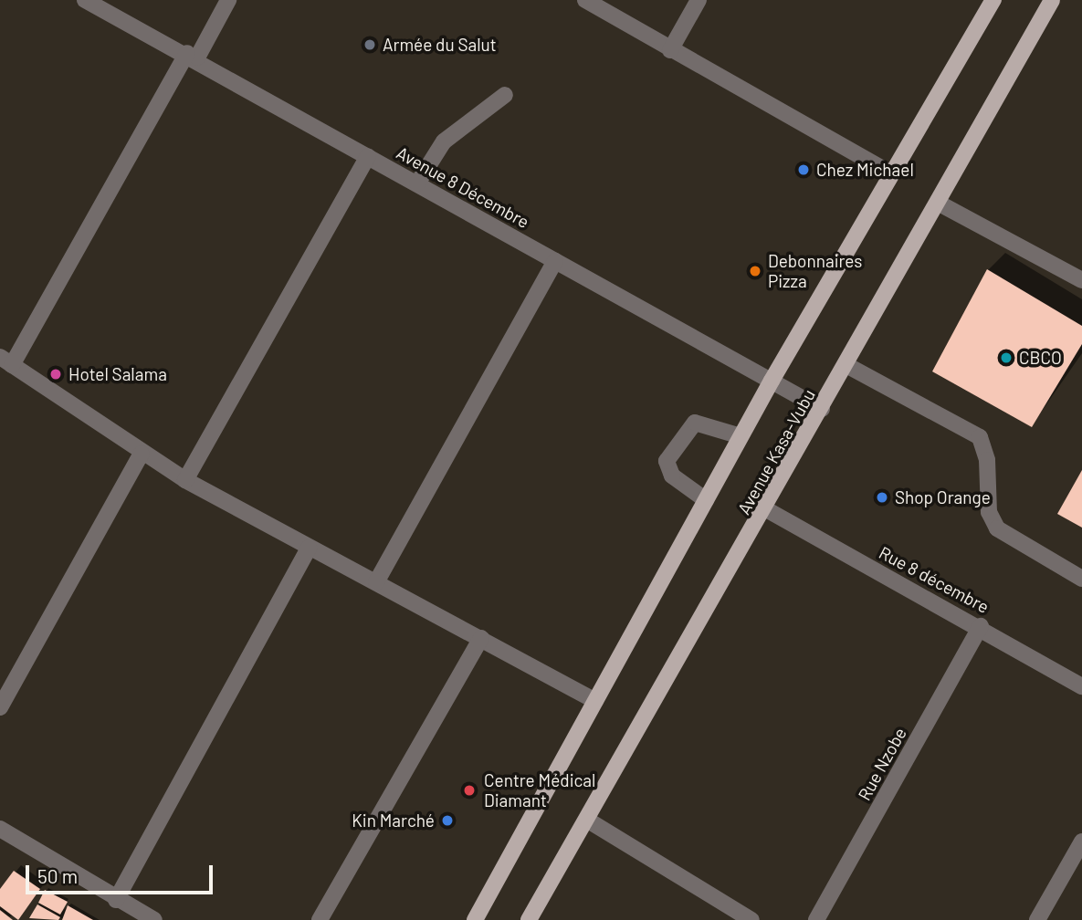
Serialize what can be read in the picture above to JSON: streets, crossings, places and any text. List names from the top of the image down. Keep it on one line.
{"streets":{"main road":["Avenue Kasa-Vubu"],"street":["Avenue 8 Décembre","Rue 8 décembre","Rue Nzobe"]},"crossings":[["Avenue 8 Décembre","Avenue Kasa-Vubu"],["Avenue Kasa-Vubu","Rue 8 décembre"],["Rue 8 décembre","Rue Nzobe"]],"places":["Armée du Salut","Chez Michael","Debonnaires Pizza","CBCO","Hotel Salama","Shop Orange","Centre Médical Diamant","Kin Marché"],"scale_bar":"50 m"}
